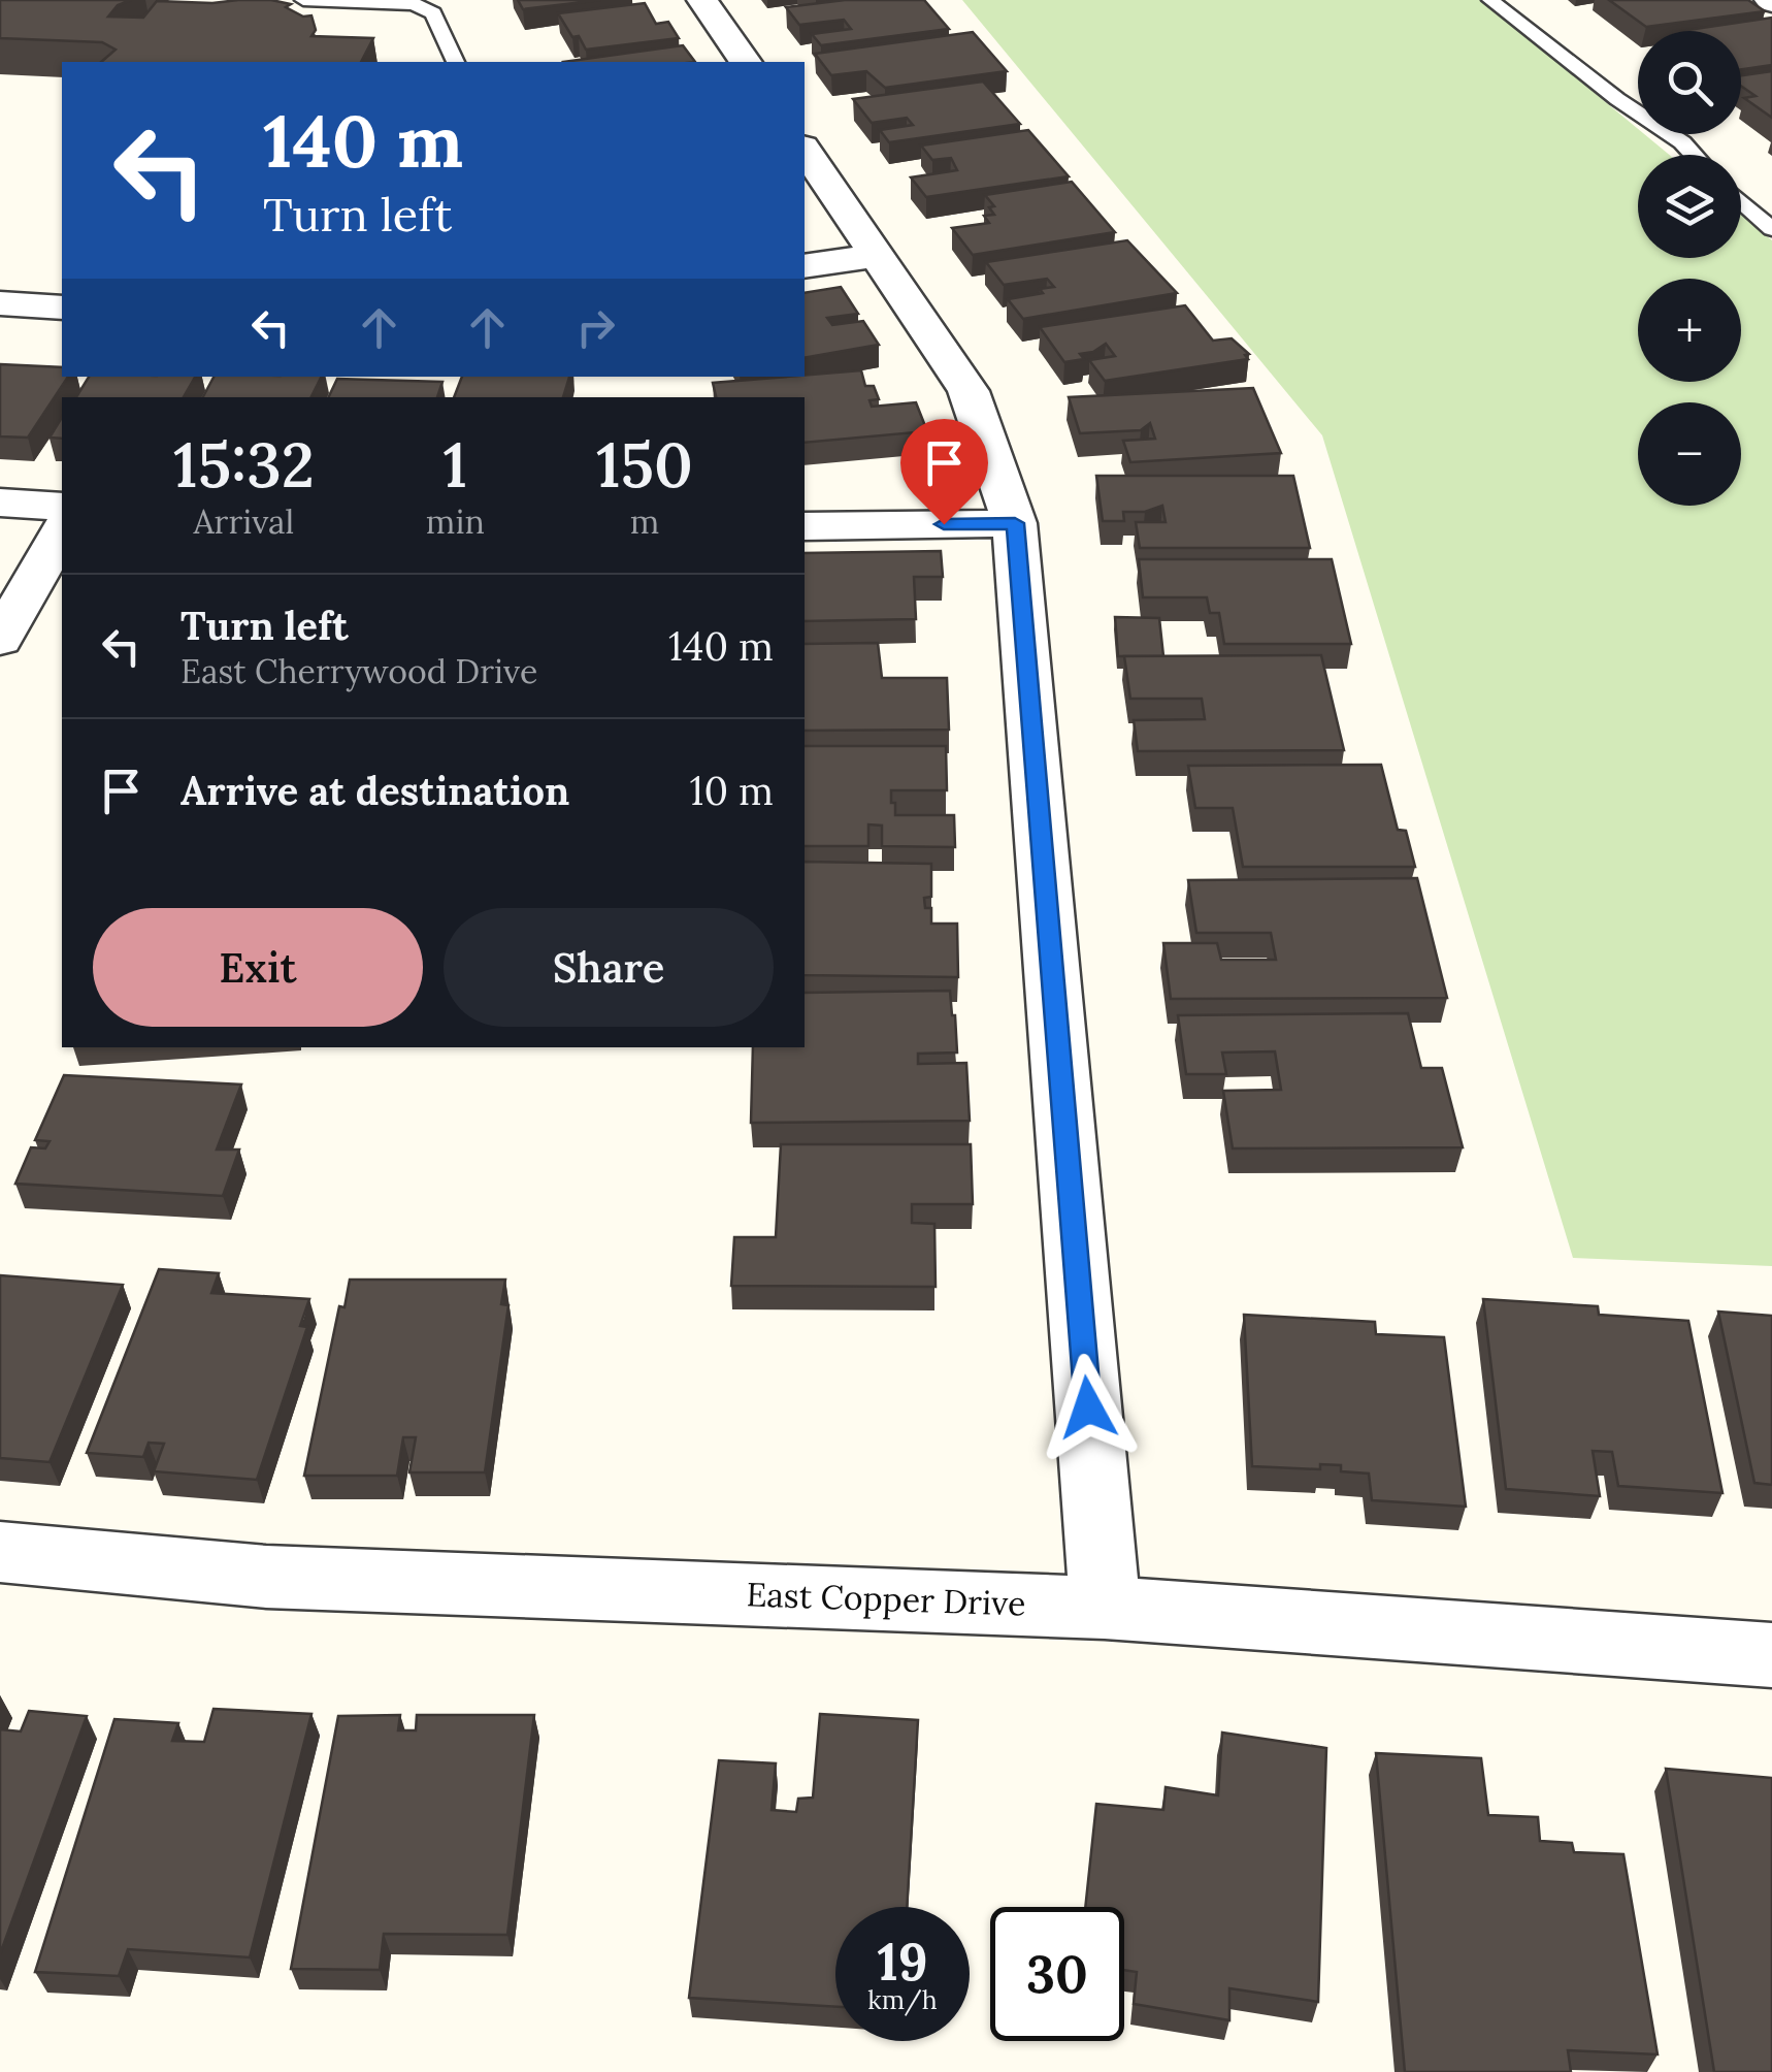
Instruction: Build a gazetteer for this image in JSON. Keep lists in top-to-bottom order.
{
  "streets": {
    "street": ["East Copper Drive"]
  },
  "page": {
    "map_buttons": ["+", "−"],
    "turn": ["140 m", "Turn left"],
    "eta": [
      "15:32",
      "Arrival",
      "1",
      "min",
      "150",
      "m"
    ],
    "list": [
      {
        "name": "Turn left",
        "note": "East Cherrywood Drive",
        "value": "140 m"
      },
      {
        "name": "Arrive at destination",
        "value": "10 m"
      }
    ],
    "buttons": ["Exit", "Share"],
    "speed": "19 km/h",
    "limit": "30"
  }
}
